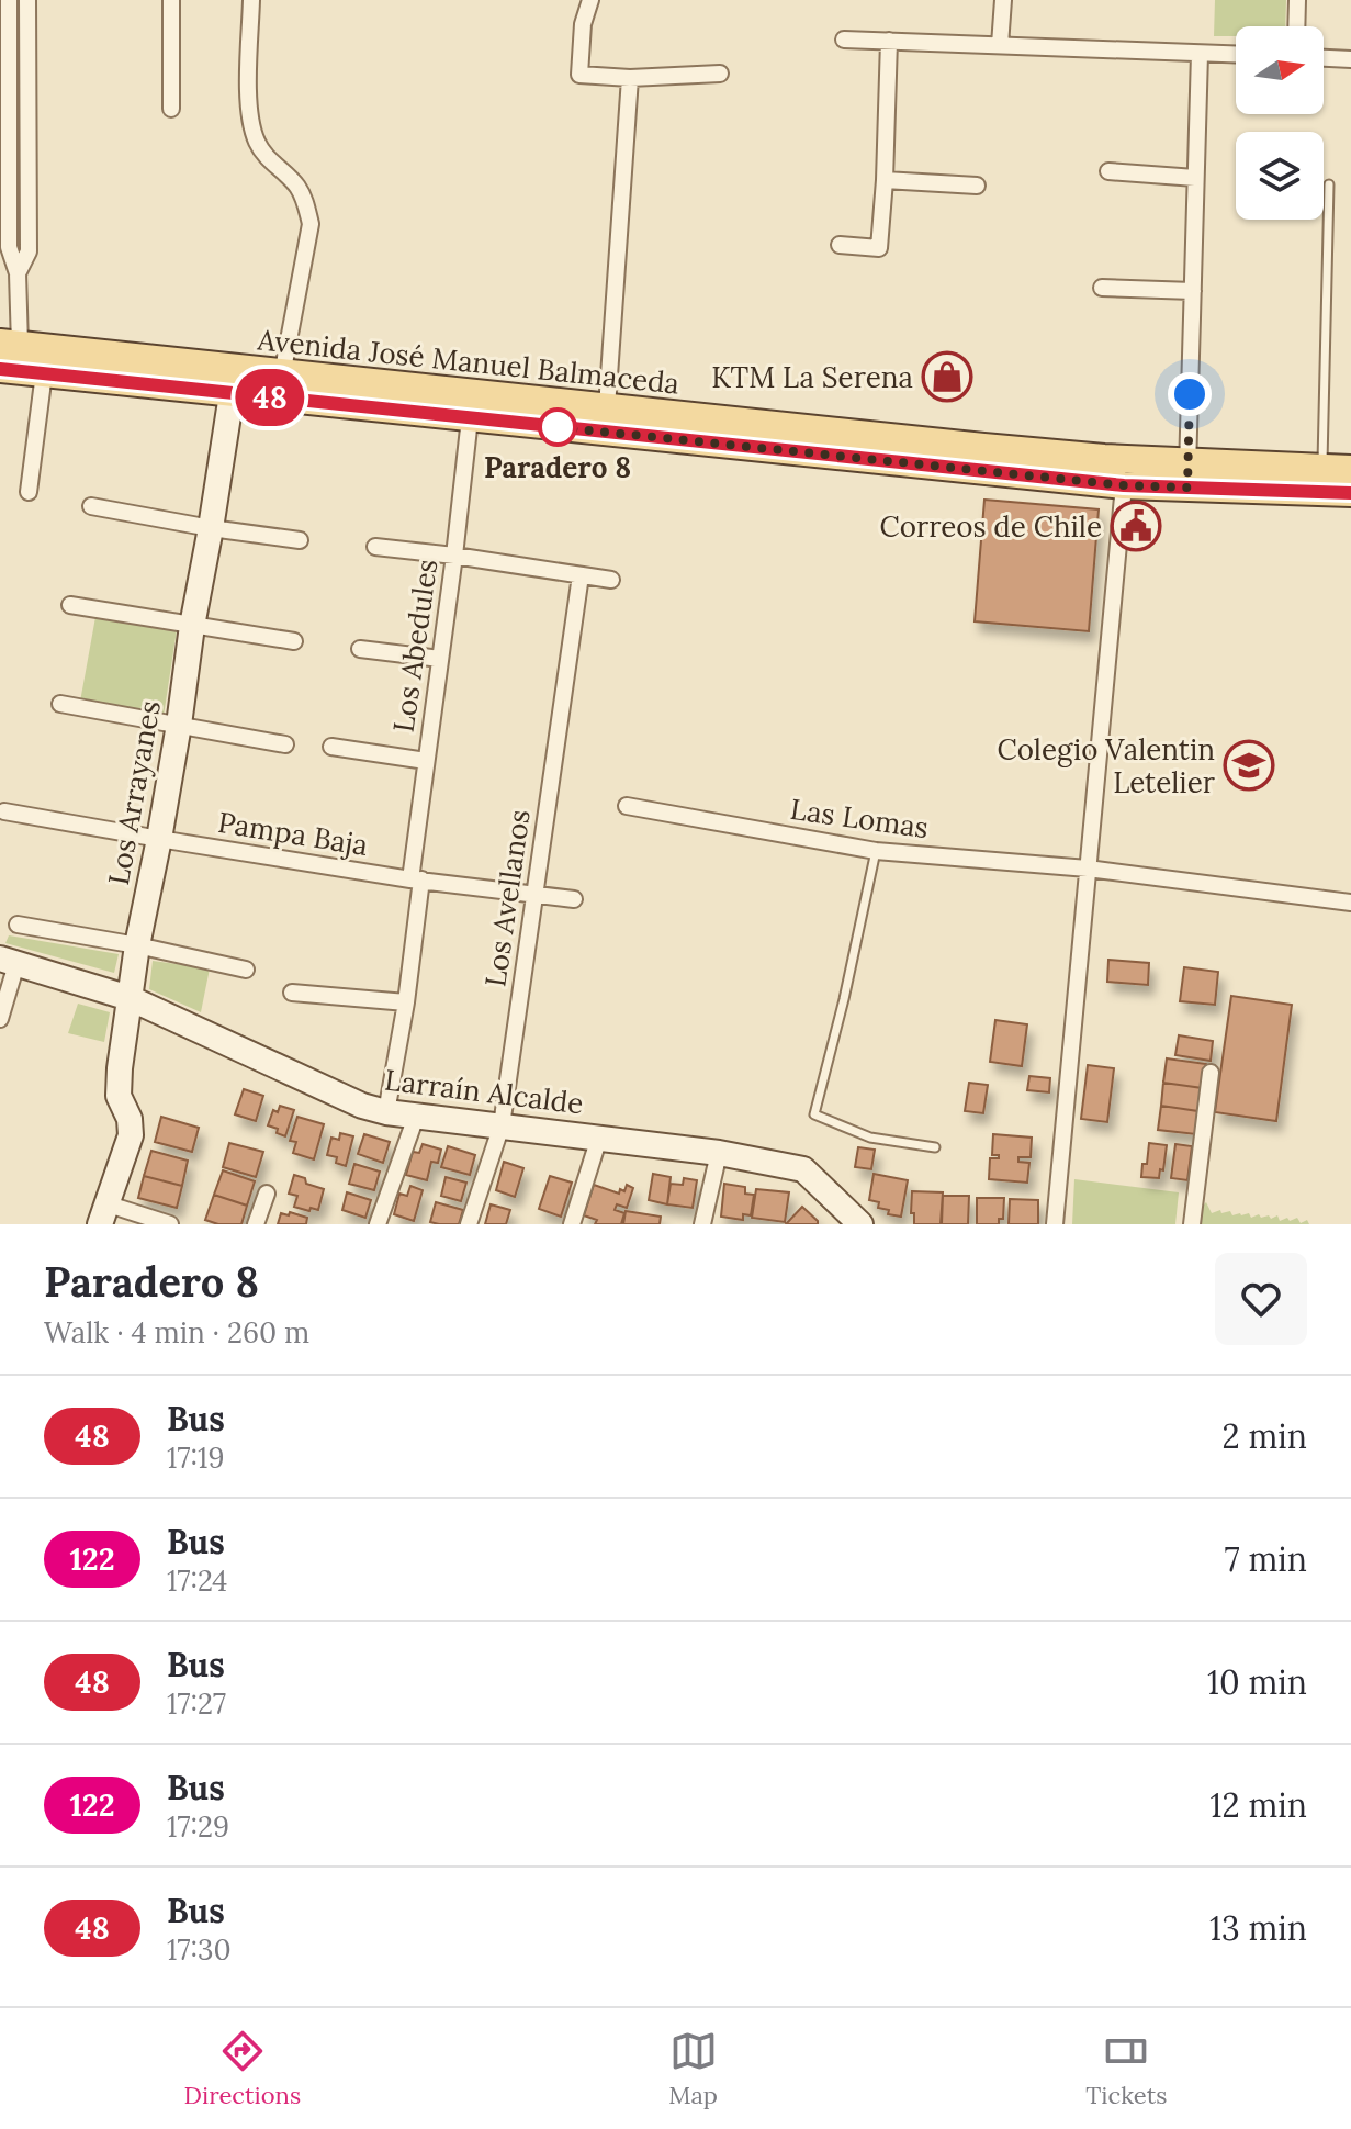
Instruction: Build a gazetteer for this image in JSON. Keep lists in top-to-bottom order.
{
  "streets": {
    "main road": ["Avenida José Manuel Balmaceda"],
    "street": [
      "Los Abedules",
      "Los Arrayanes",
      "Las Lomas",
      "Pampa Baja",
      "Los Avellanos",
      "Larraín Alcalde"
    ]
  },
  "crossings": [
    ["Avenida José Manuel Balmaceda", "Los Abedules"],
    ["Avenida José Manuel Balmaceda", "Los Arrayanes"],
    ["Los Abedules", "Pampa Baja"],
    ["Los Abedules", "Larraín Alcalde"],
    ["Los Arrayanes", "Pampa Baja"],
    ["Los Arrayanes", "Larraín Alcalde"],
    ["Pampa Baja", "Los Avellanos"],
    ["Los Avellanos", "Larraín Alcalde"]
  ],
  "places": {
    "shop": ["KTM La Serena"],
    "other": ["Paradero 8"],
    "public building": ["Correos de Chile"],
    "school or university": ["Colegio Valentin Letelier"]
  },
  "lines": ["bus line 48"],
  "north": "right",
  "page": {
    "on_map": "48",
    "heading": ["Paradero 8", "Walk · 4 min · 260 m"],
    "list": [
      {
        "mark": "48",
        "name": "Bus",
        "note": "17:19",
        "value": "2 min"
      },
      {
        "mark": "122",
        "name": "Bus",
        "note": "17:24",
        "value": "7 min"
      },
      {
        "mark": "48",
        "name": "Bus",
        "note": "17:27",
        "value": "10 min"
      },
      {
        "mark": "122",
        "name": "Bus",
        "note": "17:29",
        "value": "12 min"
      },
      {
        "mark": "48",
        "name": "Bus",
        "note": "17:30",
        "value": "13 min"
      }
    ],
    "tabs": ["Directions", "Map", "Tickets"]
  }
}
